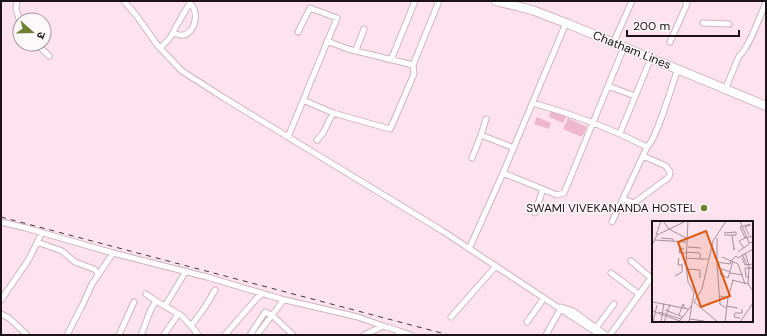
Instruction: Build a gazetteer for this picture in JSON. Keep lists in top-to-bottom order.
{
  "streets": {
    "highway": ["Chatham Lines"]
  },
  "places": ["SWAMI VIVEKANANDA HOSTEL"],
  "scale_bar": "200 m",
  "north": "right"
}
